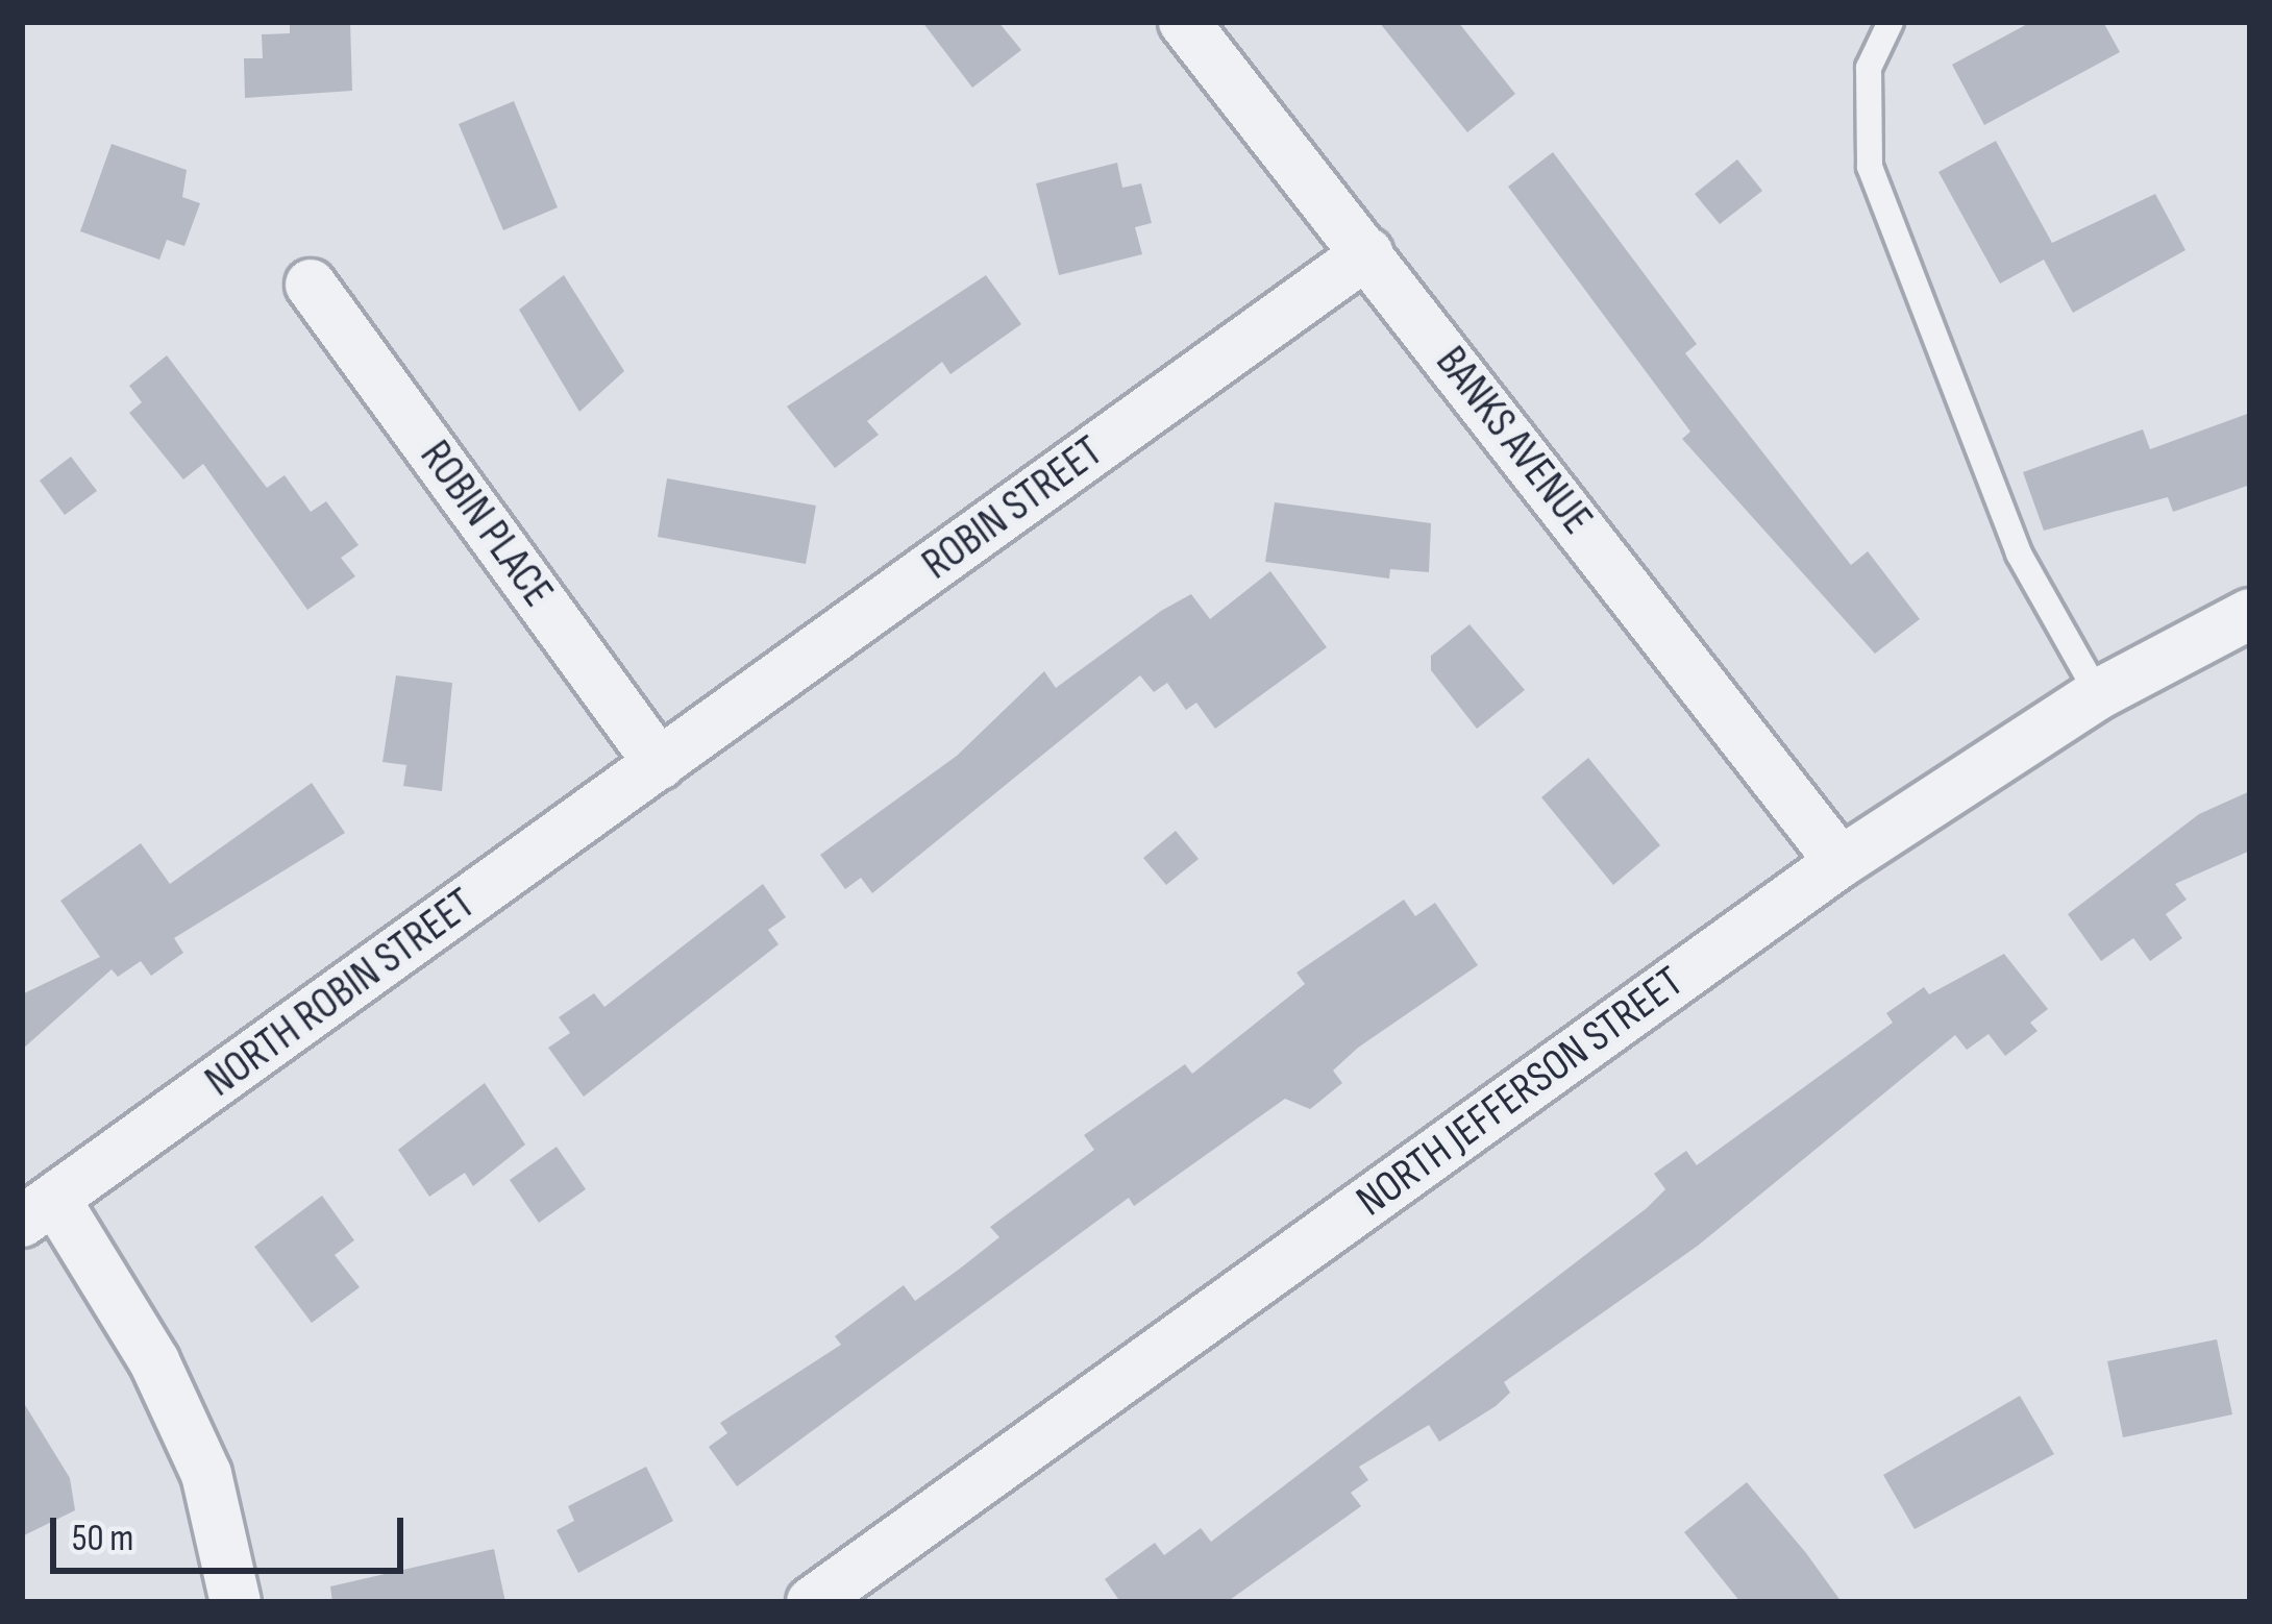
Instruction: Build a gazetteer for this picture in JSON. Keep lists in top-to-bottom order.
{
  "streets": {
    "street": [
      "BANKS AVENUE",
      "ROBIN STREET",
      "ROBIN PLACE",
      "NORTH ROBIN STREET",
      "NORTH JEFFERSON STREET"
    ]
  },
  "crossings": [
    ["BANKS AVENUE", "ROBIN STREET"],
    ["BANKS AVENUE", "NORTH JEFFERSON STREET"],
    ["ROBIN STREET", "ROBIN PLACE"],
    ["ROBIN STREET", "NORTH ROBIN STREET"],
    ["ROBIN PLACE", "NORTH ROBIN STREET"]
  ],
  "scale_bar": "50 m"
}
